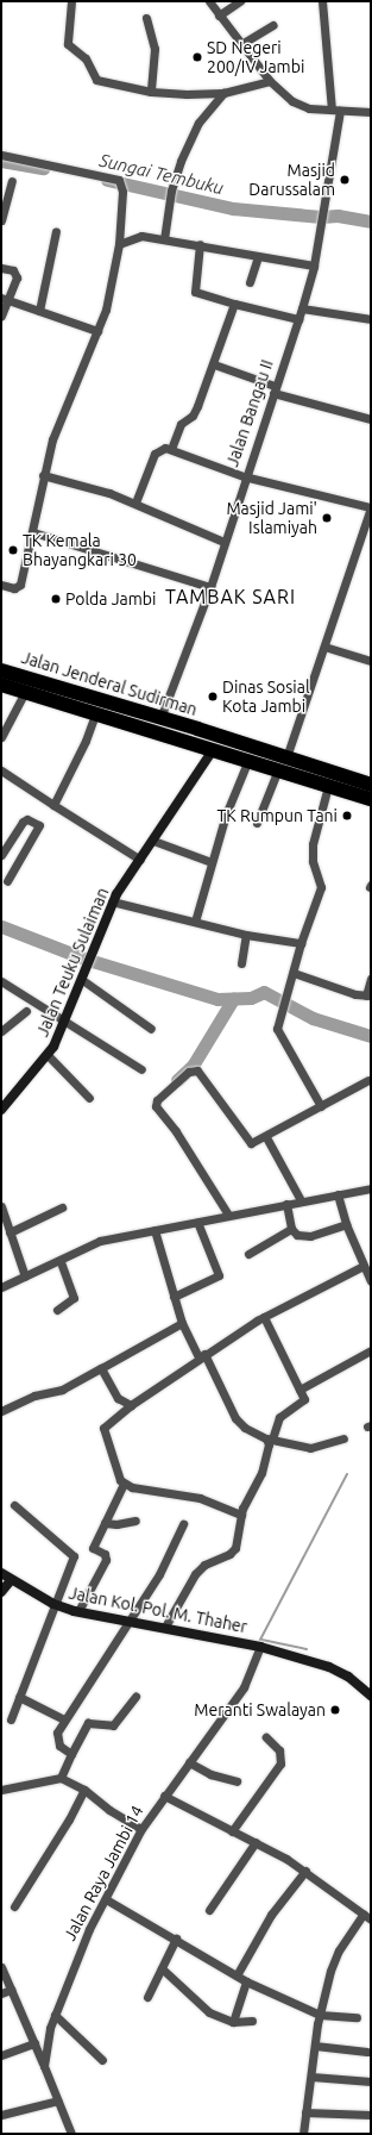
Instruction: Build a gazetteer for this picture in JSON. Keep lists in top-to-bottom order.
{
  "streets": {
    "highway": ["Jalan Jenderal Sudirman"],
    "street": [
      "Jalan Bangau II",
      "Jalan Teuku Sulaiman",
      "Jalan Kol. Pol. M. Thaher",
      "Jalan Raya Jambi 14"
    ]
  },
  "crossings": [
    ["Jalan Bangau II", "Jalan Jenderal Sudirman"],
    ["Jalan Jenderal Sudirman", "Jalan Teuku Sulaiman"],
    ["Jalan Kol. Pol. M. Thaher", "Jalan Raya Jambi 14"]
  ],
  "districts": ["TAMBAK SARI"],
  "water": ["Sungai Tembuku"],
  "places": [
    "SD Negeri 200/IV Jambi",
    "Masjid Darussalam",
    "Masjid Jami' Islamiyah",
    "TK Kemala Bhayangkari 30",
    "Polda Jambi",
    "Dinas Sosial Kota Jambi",
    "TK Rumpun Tani",
    "Meranti Swalayan"
  ]
}
